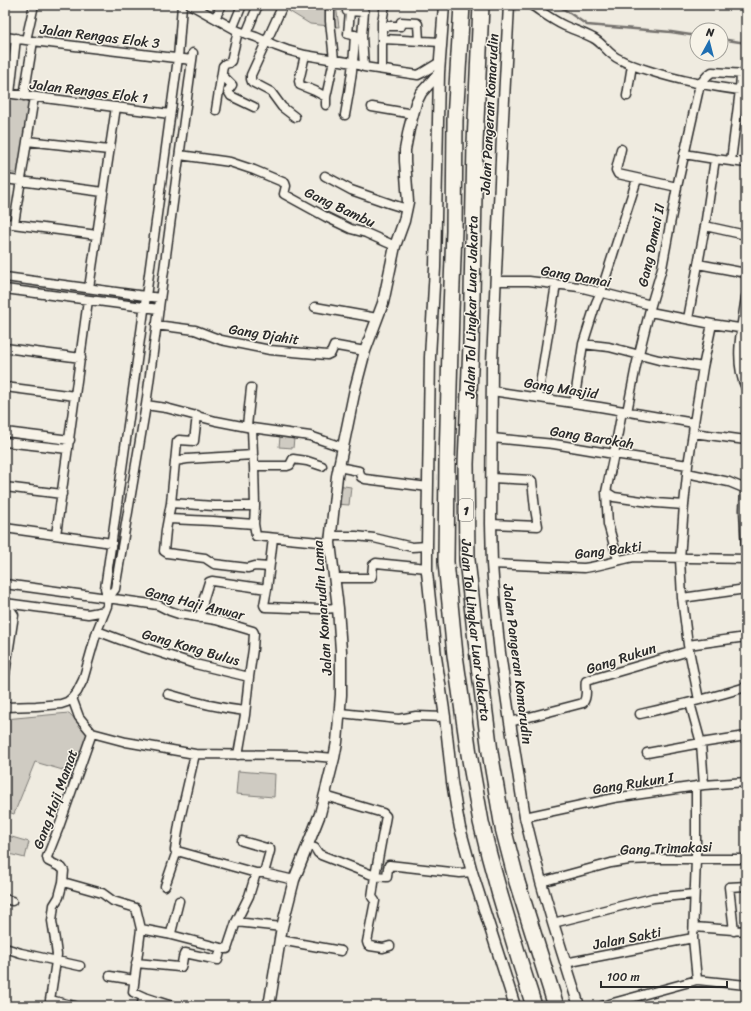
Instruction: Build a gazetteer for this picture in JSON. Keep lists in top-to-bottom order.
{
  "streets": {
    "highway": ["Jalan Tol Lingkar Luar Jakarta", "1"],
    "street": [
      "Jalan Rengas Elok 3",
      "Jalan Rengas Elok 1",
      "Jalan Pangeran Komarudin",
      "Gang Bambu",
      "Gang Damai II",
      "Gang Damai",
      "Gang Djahit",
      "Gang Masjid",
      "Gang Barokah",
      "Gang Bakti",
      "Gang Haji Anwar",
      "Jalan Komarudin Lama",
      "Gang Kong Bulus",
      "Gang Rukun",
      "Gang Rukun I",
      "Gang Haji Mamat",
      "Gang Trimakasi",
      "Jalan Sakti"
    ]
  },
  "crossings": [
    ["Jalan Rengas Elok 3", "Gang Bambu"],
    ["Jalan Pangeran Komarudin", "Gang Damai"],
    ["Jalan Pangeran Komarudin", "Gang Masjid"],
    ["Jalan Pangeran Komarudin", "Gang Barokah"],
    ["Jalan Pangeran Komarudin", "Gang Bakti"],
    ["Jalan Pangeran Komarudin", "Gang Rukun"],
    ["Jalan Pangeran Komarudin", "Gang Rukun I"],
    ["Jalan Pangeran Komarudin", "Gang Trimakasi"],
    ["Jalan Pangeran Komarudin", "Jalan Sakti"],
    ["Gang Bambu", "Jalan Komarudin Lama"],
    ["Gang Damai II", "Gang Damai"],
    ["Gang Damai II", "Gang Masjid"],
    ["Gang Damai II", "Gang Barokah"],
    ["Gang Damai II", "Gang Bakti"],
    ["Gang Djahit", "Jalan Komarudin Lama"],
    ["Gang Haji Anwar", "Gang Kong Bulus"]
  ],
  "scale_bar": "100 m",
  "north": "top"
}
